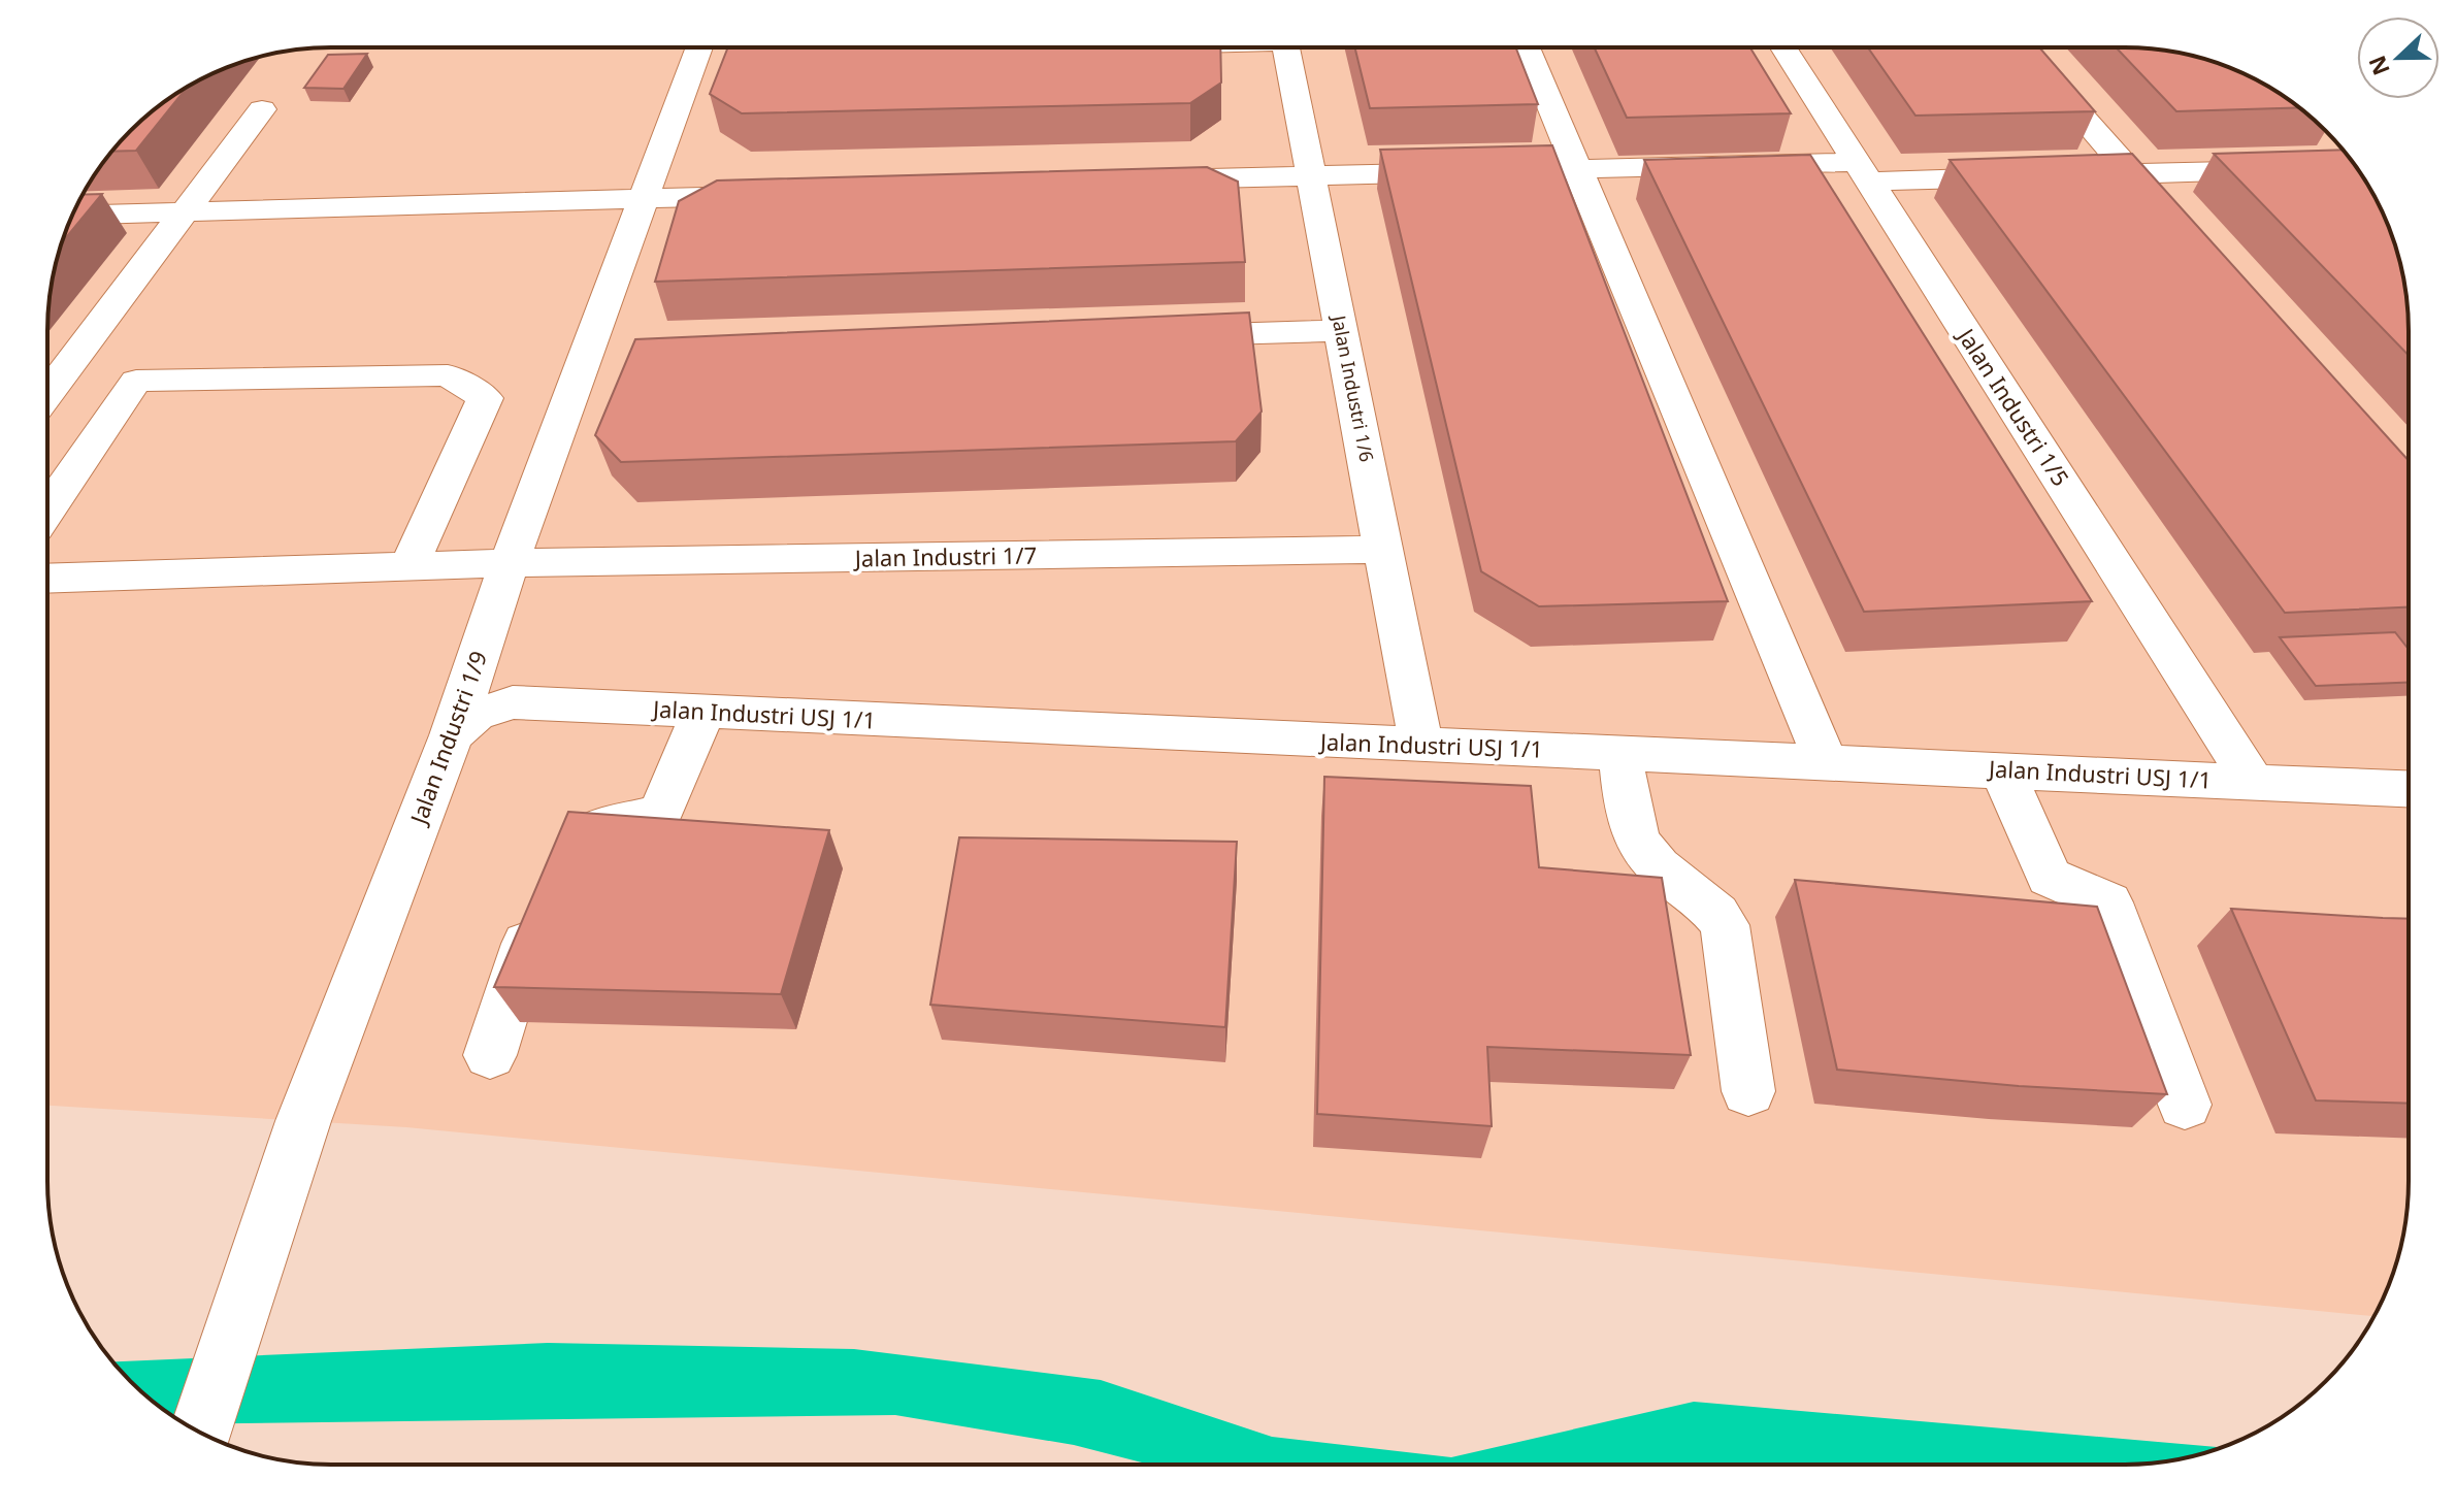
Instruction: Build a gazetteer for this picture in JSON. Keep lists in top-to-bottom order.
{
  "streets": {
    "street": [
      "Jalan Industri 1/6",
      "Jalan Industri 1/5",
      "Jalan Industri 1/7",
      "Jalan Industri USJ 1/1",
      "Jalan Industri 1/9"
    ]
  },
  "crossings": [
    ["Jalan Industri 1/6", "Jalan Industri 1/7"],
    ["Jalan Industri 1/6", "Jalan Industri USJ 1/1"],
    ["Jalan Industri 1/5", "Jalan Industri USJ 1/1"],
    ["Jalan Industri 1/7", "Jalan Industri 1/9"],
    ["Jalan Industri USJ 1/1", "Jalan Industri 1/9"]
  ],
  "north": "left"
}
